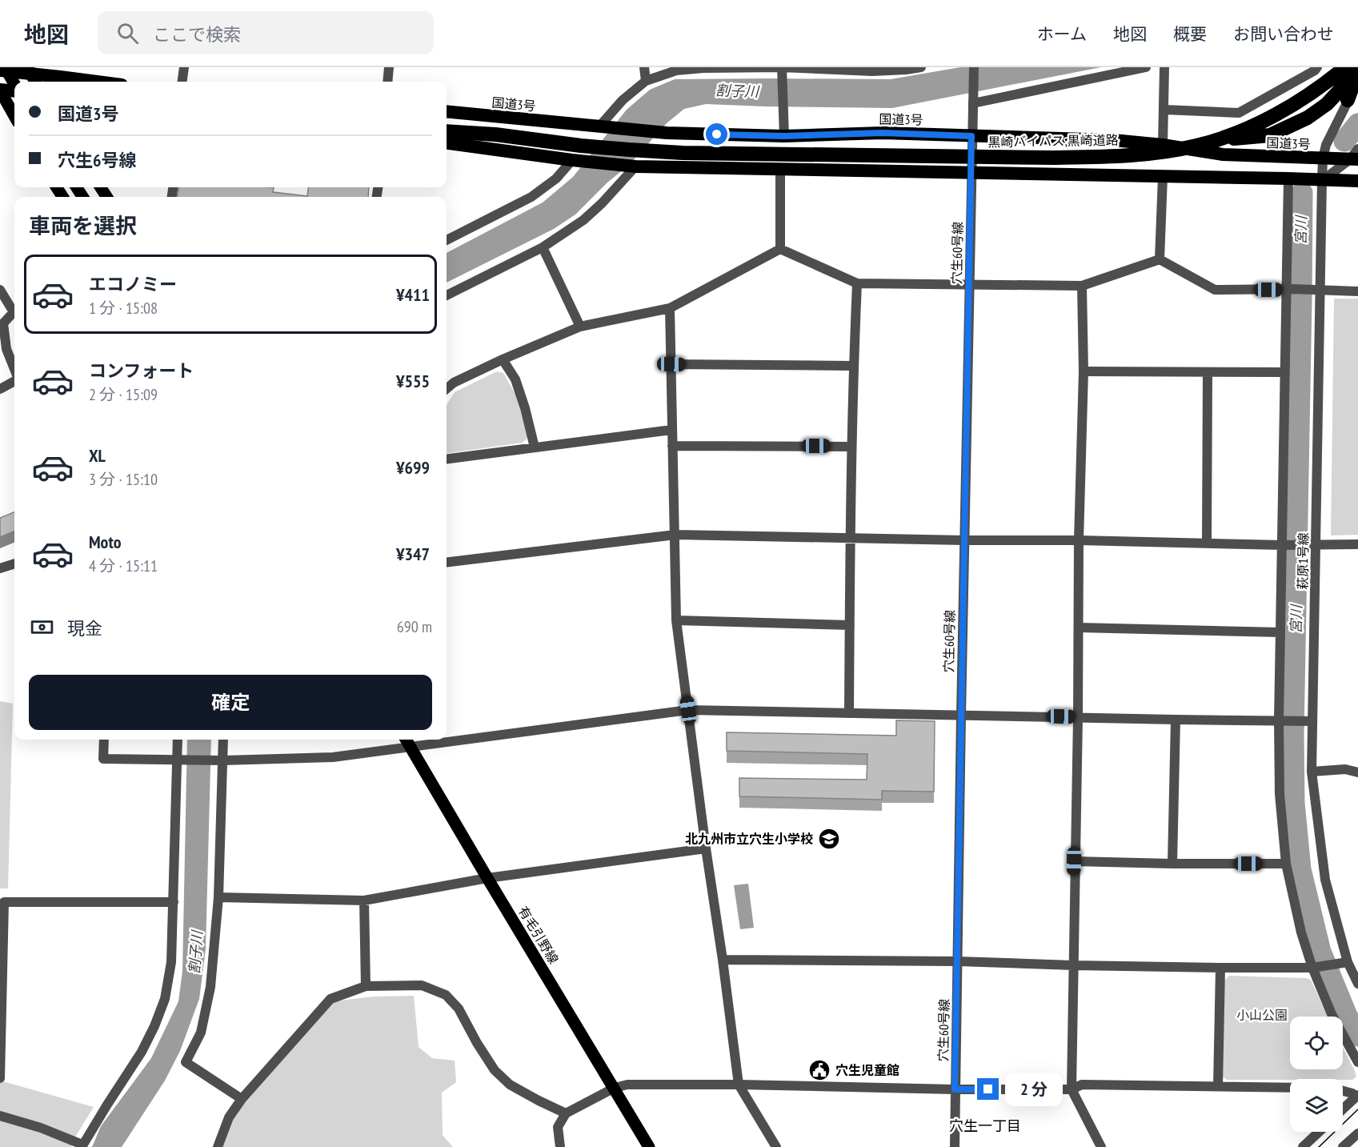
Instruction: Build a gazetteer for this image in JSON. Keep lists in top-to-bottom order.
{
  "streets": {
    "highway": ["国道3号", "黒崎バイパス;黒崎道路"],
    "main road": ["有毛引野線"],
    "street": ["穴生60号線", "萩原1号線"]
  },
  "crossings": [
    ["国道3号", "穴生60号線"],
    ["国道3号", "萩原1号線"]
  ],
  "districts": ["穴生一丁目"],
  "water": ["割子川", "宮川"],
  "parks": ["小山公園"],
  "places": {
    "school or university": ["北九州市立穴生小学校"],
    "public building": ["穴生児童館"]
  },
  "page": {
    "header": "地図",
    "search": "ここで検索",
    "nav": [
      "ホーム",
      "地図",
      "概要",
      "お問い合わせ"
    ],
    "banner": ["国道3号", "穴生6号線"],
    "heading": "車両を選択",
    "list": [
      {
        "name": "エコノミー",
        "note": "1 分 · 15:08",
        "value": "¥411"
      },
      {
        "name": "コンフォート",
        "note": "2 分 · 15:09",
        "value": "¥555"
      },
      {
        "name": "XL",
        "note": "3 分 · 15:10",
        "value": "¥699"
      },
      {
        "name": "Moto",
        "note": "4 分 · 15:11",
        "value": "¥347"
      }
    ],
    "pay": ["現金", "690 m"],
    "buttons": "確定",
    "bubble": "2 分"
  }
}
